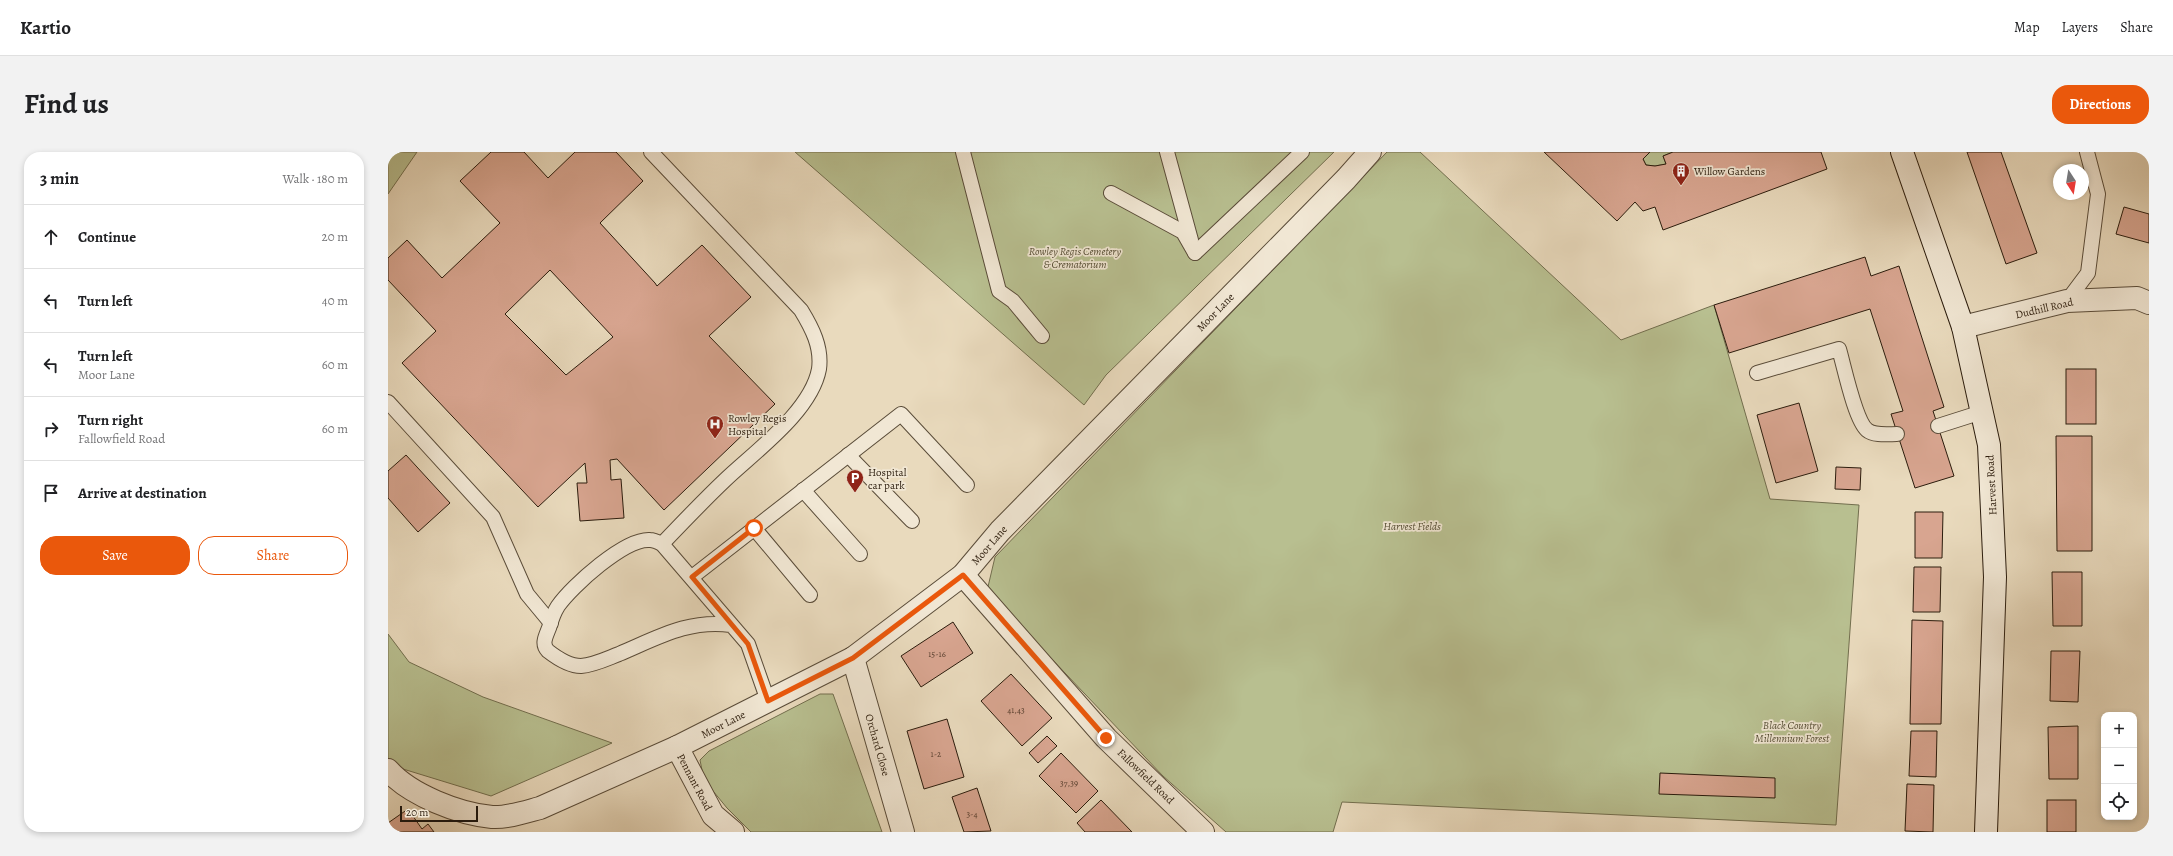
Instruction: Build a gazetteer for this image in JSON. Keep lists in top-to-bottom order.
{
  "streets": {
    "street": [
      "Dudhill Road",
      "Moor Lane",
      "Harvest Road",
      "Orchard Close",
      "Fallowfield Road",
      "Pennant Road"
    ]
  },
  "crossings": [
    ["Dudhill Road", "Harvest Road"],
    ["Moor Lane", "Orchard Close"],
    ["Moor Lane", "Fallowfield Road"],
    ["Moor Lane", "Pennant Road"]
  ],
  "parks": ["Rowley Regis Cemetery & Crematorium", "Harvest Fields", "Black Country Millennium Forest"],
  "places": {
    "building": ["Willow Gardens"],
    "hospital": ["Rowley Regis Hospital"],
    "parking": ["Hospital car park"]
  },
  "house_numbers": [
    "15-16",
    "41,43",
    "1-2",
    "37,39",
    "3-4"
  ],
  "scale_bar": "20 m",
  "north": "bottom",
  "page": {
    "header": "Kartio",
    "nav": ["Map", "Layers", "Share"],
    "title": "Find us",
    "buttons": [
      "Directions",
      ["Save", "Share"]
    ],
    "heading": ["3 min", "Walk · 180 m"],
    "list": [
      ["Continue", "20 m"],
      ["Turn left", "40 m"],
      ["Turn left", "Moor Lane", "60 m"],
      ["Turn right", "Fallowfield Road", "60 m"],
      "Arrive at destination"
    ],
    "map_buttons": ["+", "−"],
    "scale": "20 m"
  }
}
